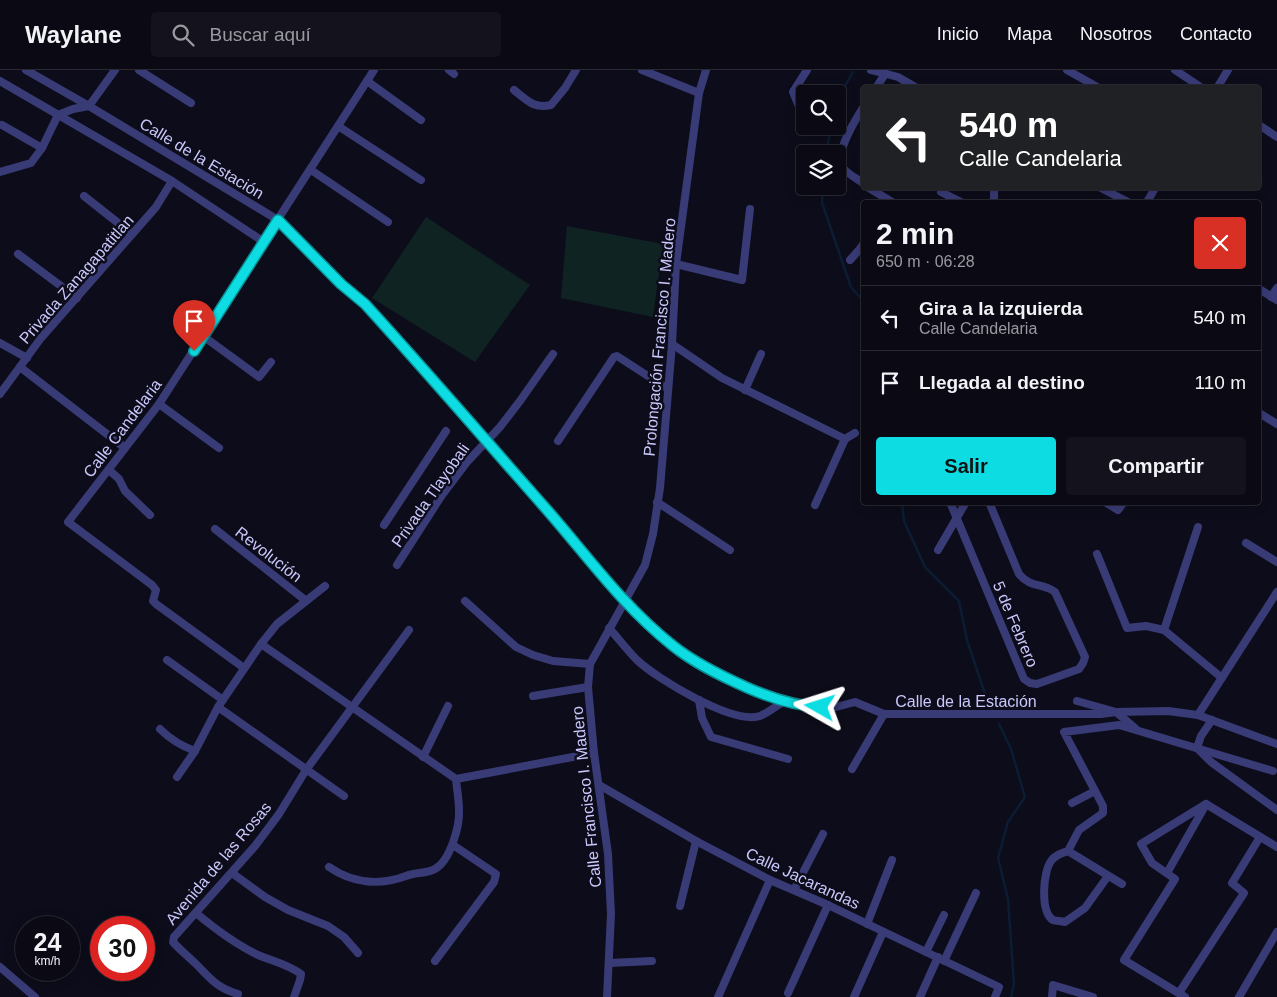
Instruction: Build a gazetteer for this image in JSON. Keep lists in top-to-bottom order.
{
  "streets": {
    "street": [
      "Calle de la Estación",
      "Privada Zanagapatitlan",
      "Prolongación Francisco I. Madero",
      "Calle Candelaria",
      "Privada Tlayobali",
      "Revolución",
      "5 de Febrero",
      "Calle Francisco I. Madero",
      "Avenida de las Rosas",
      "Calle Jacarandas"
    ]
  },
  "crossings": [
    ["Calle de la Estación", "Prolongación Francisco I. Madero"],
    ["Calle de la Estación", "Calle Candelaria"],
    ["Calle de la Estación", "Privada Tlayobali"],
    ["Calle de la Estación", "Calle Francisco I. Madero"],
    ["Prolongación Francisco I. Madero", "Calle Francisco I. Madero"],
    ["Calle Francisco I. Madero", "Calle Jacarandas"]
  ],
  "page": {
    "header": "Waylane",
    "search": "Buscar aquí",
    "nav": [
      "Inicio",
      "Mapa",
      "Nosotros",
      "Contacto"
    ],
    "turn": ["540 m", "Calle Candelaria"],
    "heading": ["2 min", "650 m · 06:28"],
    "list": [
      {
        "name": "Gira a la izquierda",
        "note": "Calle Candelaria",
        "value": "540 m"
      },
      {
        "name": "Llegada al destino",
        "value": "110 m"
      }
    ],
    "buttons": ["Salir", "Compartir"],
    "speed": "24 km/h",
    "limit": "30"
  }
}
